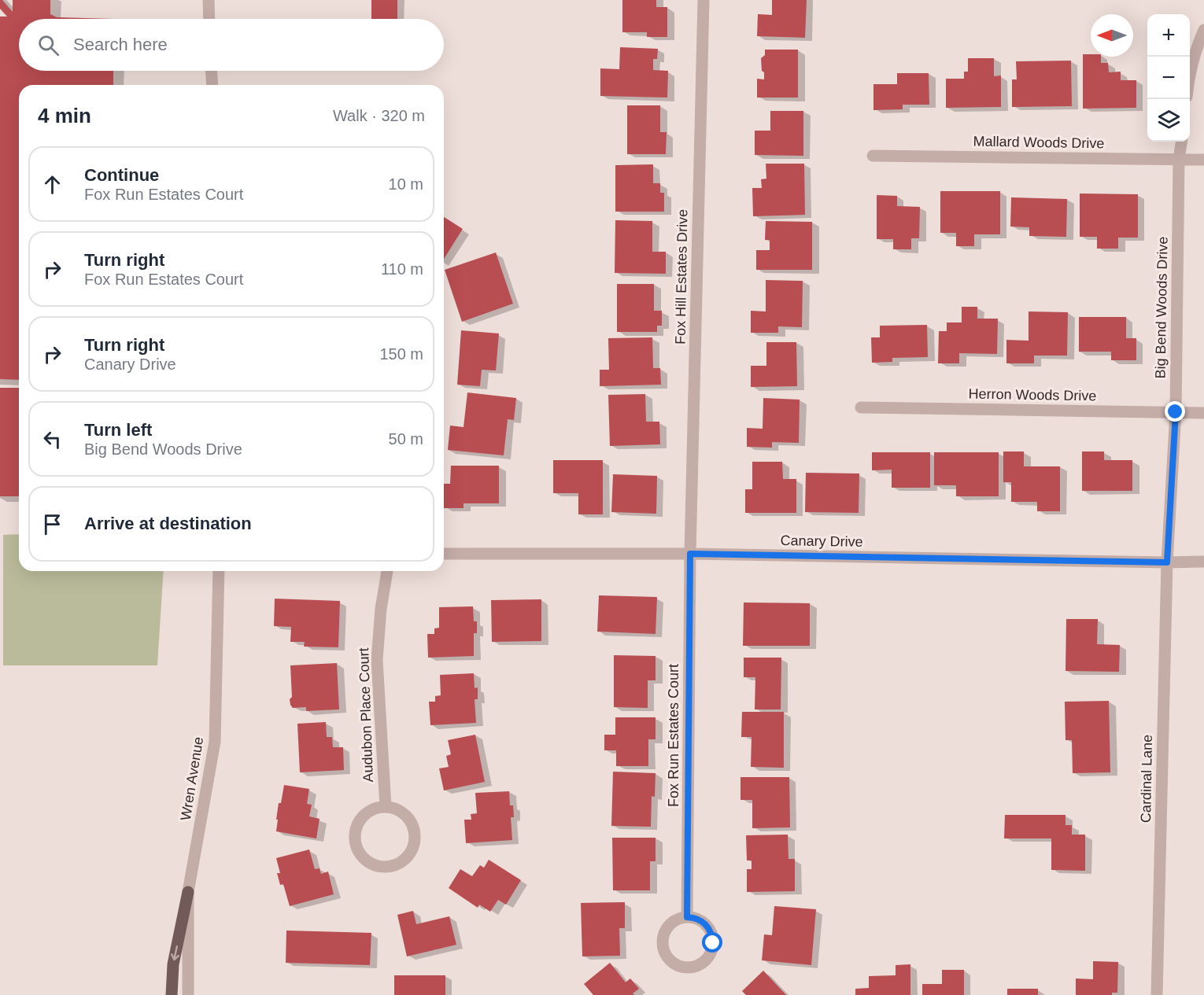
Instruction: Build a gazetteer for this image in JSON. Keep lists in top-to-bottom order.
{
  "streets": {
    "street": [
      "Mallard Woods Drive",
      "Fox Hill Estates Drive",
      "Big Bend Woods Drive",
      "Herron Woods Drive",
      "Canary Drive",
      "Audubon Place Court",
      "Fox Run Estates Court",
      "Wren Avenue",
      "Cardinal Lane"
    ]
  },
  "crossings": [
    ["Mallard Woods Drive", "Big Bend Woods Drive"],
    ["Fox Hill Estates Drive", "Canary Drive"],
    ["Fox Hill Estates Drive", "Fox Run Estates Court"],
    ["Big Bend Woods Drive", "Herron Woods Drive"],
    ["Big Bend Woods Drive", "Canary Drive"],
    ["Big Bend Woods Drive", "Cardinal Lane"],
    ["Canary Drive", "Fox Run Estates Court"],
    ["Canary Drive", "Cardinal Lane"]
  ],
  "north": "left",
  "page": {
    "map_buttons": ["+", "−"],
    "search": "Search here",
    "heading": ["4 min", "Walk · 320 m"],
    "list": [
      ["Continue", "Fox Run Estates Court", "10 m"],
      ["Turn right", "Fox Run Estates Court", "110 m"],
      ["Turn right", "Canary Drive", "150 m"],
      ["Turn left", "Big Bend Woods Drive", "50 m"],
      "Arrive at destination"
    ]
  }
}
